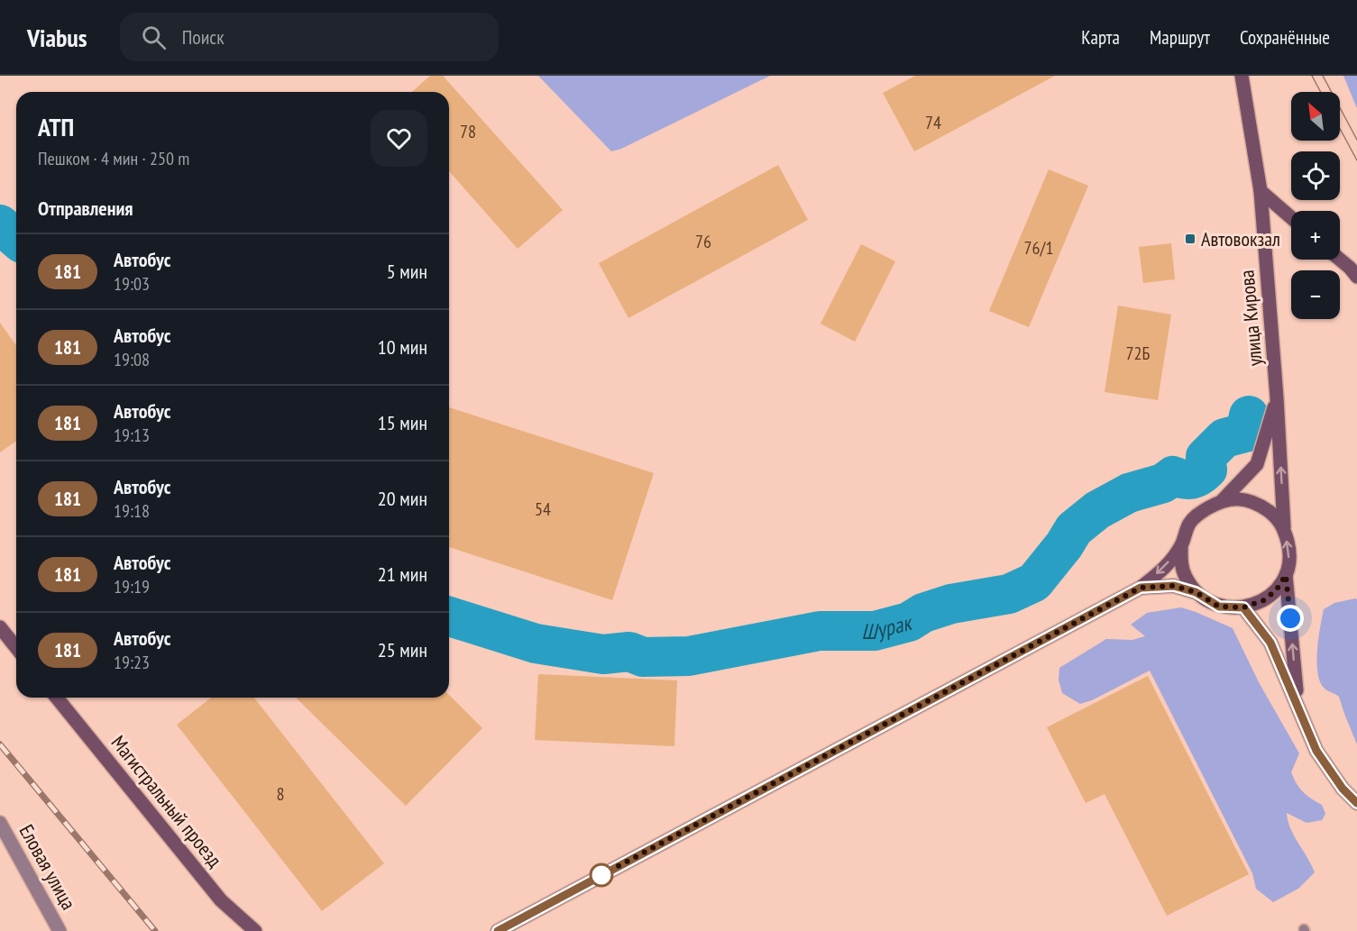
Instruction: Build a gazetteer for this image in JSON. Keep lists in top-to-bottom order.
{
  "streets": {
    "main road": ["улица Кирова", "Магистральный проезд"],
    "street": ["Еловая улица"]
  },
  "water": ["Шурак"],
  "places": {
    "transit": ["Автовокзал"]
  },
  "lines": ["bus line 181"],
  "house_numbers": [
    "74",
    "78",
    "76",
    "76/1",
    "72Б",
    "54",
    "8"
  ],
  "north": "top left",
  "page": {
    "header": "Viabus",
    "search": "Поиск",
    "nav": ["Карта", "Маршрут", "Сохранённые"],
    "map_buttons": ["+", "−"],
    "heading": [
      ["АТП", "Пешком · 4 мин · 250 m"],
      "Отправления"
    ],
    "list": [
      {
        "mark": "181",
        "name": "Автобус",
        "note": "19:03",
        "value": "5 мин"
      },
      {
        "mark": "181",
        "name": "Автобус",
        "note": "19:08",
        "value": "10 мин"
      },
      {
        "mark": "181",
        "name": "Автобус",
        "note": "19:13",
        "value": "15 мин"
      },
      {
        "mark": "181",
        "name": "Автобус",
        "note": "19:18",
        "value": "20 мин"
      },
      {
        "mark": "181",
        "name": "Автобус",
        "note": "19:19",
        "value": "21 мин"
      },
      {
        "mark": "181",
        "name": "Автобус",
        "note": "19:23",
        "value": "25 мин"
      }
    ]
  }
}
